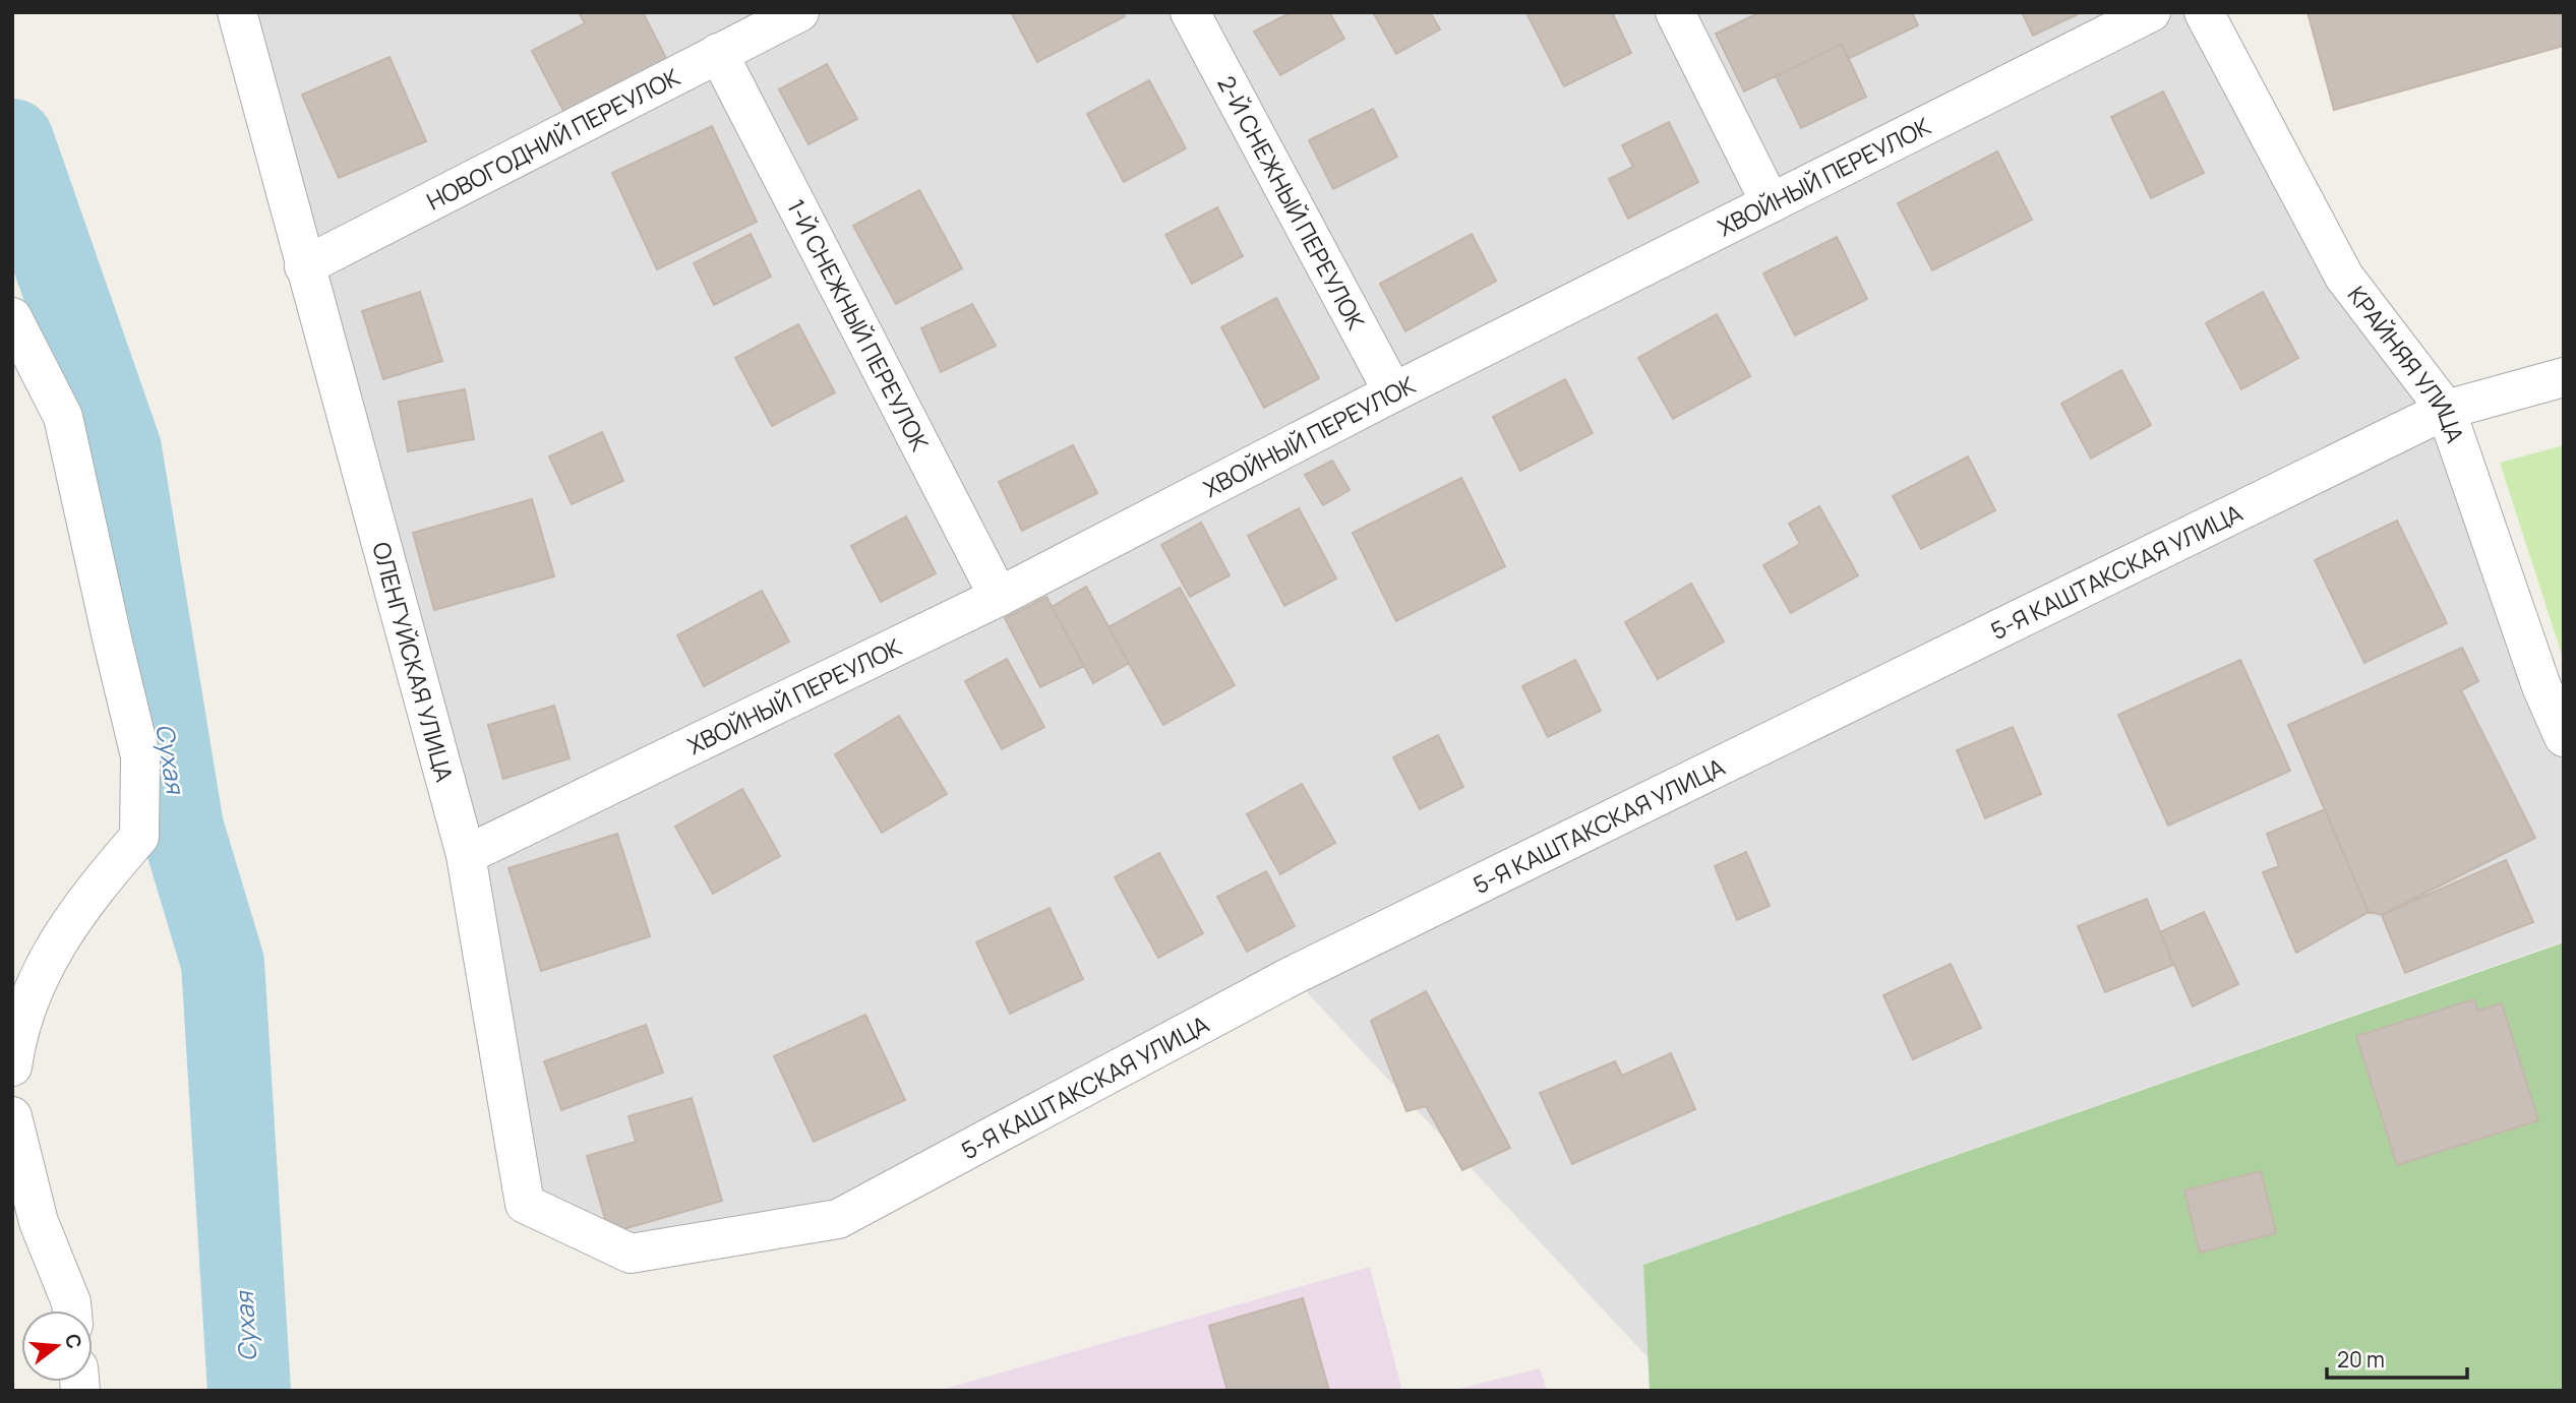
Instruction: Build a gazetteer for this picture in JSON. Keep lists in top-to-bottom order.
{
  "streets": {
    "street": [
      "НОВОГОДНИЙ ПЕРЕУЛОК",
      "ХВОЙНЫЙ ПЕРЕУЛОК",
      "2-Й СНЕЖНЫЙ ПЕРЕУЛОК",
      "1-Й СНЕЖНЫЙ ПЕРЕУЛОК",
      "КРАЙНЯЯ УЛИЦА",
      "5-Я КАШТАКСКАЯ УЛИЦА",
      "ОЛЕНГУЙСКАЯ УЛИЦА"
    ]
  },
  "crossings": [
    ["НОВОГОДНИЙ ПЕРЕУЛОК", "1-Й СНЕЖНЫЙ ПЕРЕУЛОК"],
    ["НОВОГОДНИЙ ПЕРЕУЛОК", "ОЛЕНГУЙСКАЯ УЛИЦА"],
    ["ХВОЙНЫЙ ПЕРЕУЛОК", "2-Й СНЕЖНЫЙ ПЕРЕУЛОК"],
    ["ХВОЙНЫЙ ПЕРЕУЛОК", "1-Й СНЕЖНЫЙ ПЕРЕУЛОК"],
    ["ХВОЙНЫЙ ПЕРЕУЛОК", "ОЛЕНГУЙСКАЯ УЛИЦА"],
    ["КРАЙНЯЯ УЛИЦА", "5-Я КАШТАКСКАЯ УЛИЦА"],
    ["5-Я КАШТАКСКАЯ УЛИЦА", "ОЛЕНГУЙСКАЯ УЛИЦА"]
  ],
  "water": ["Сухая"],
  "scale_bar": "20 m",
  "north": "right"
}
